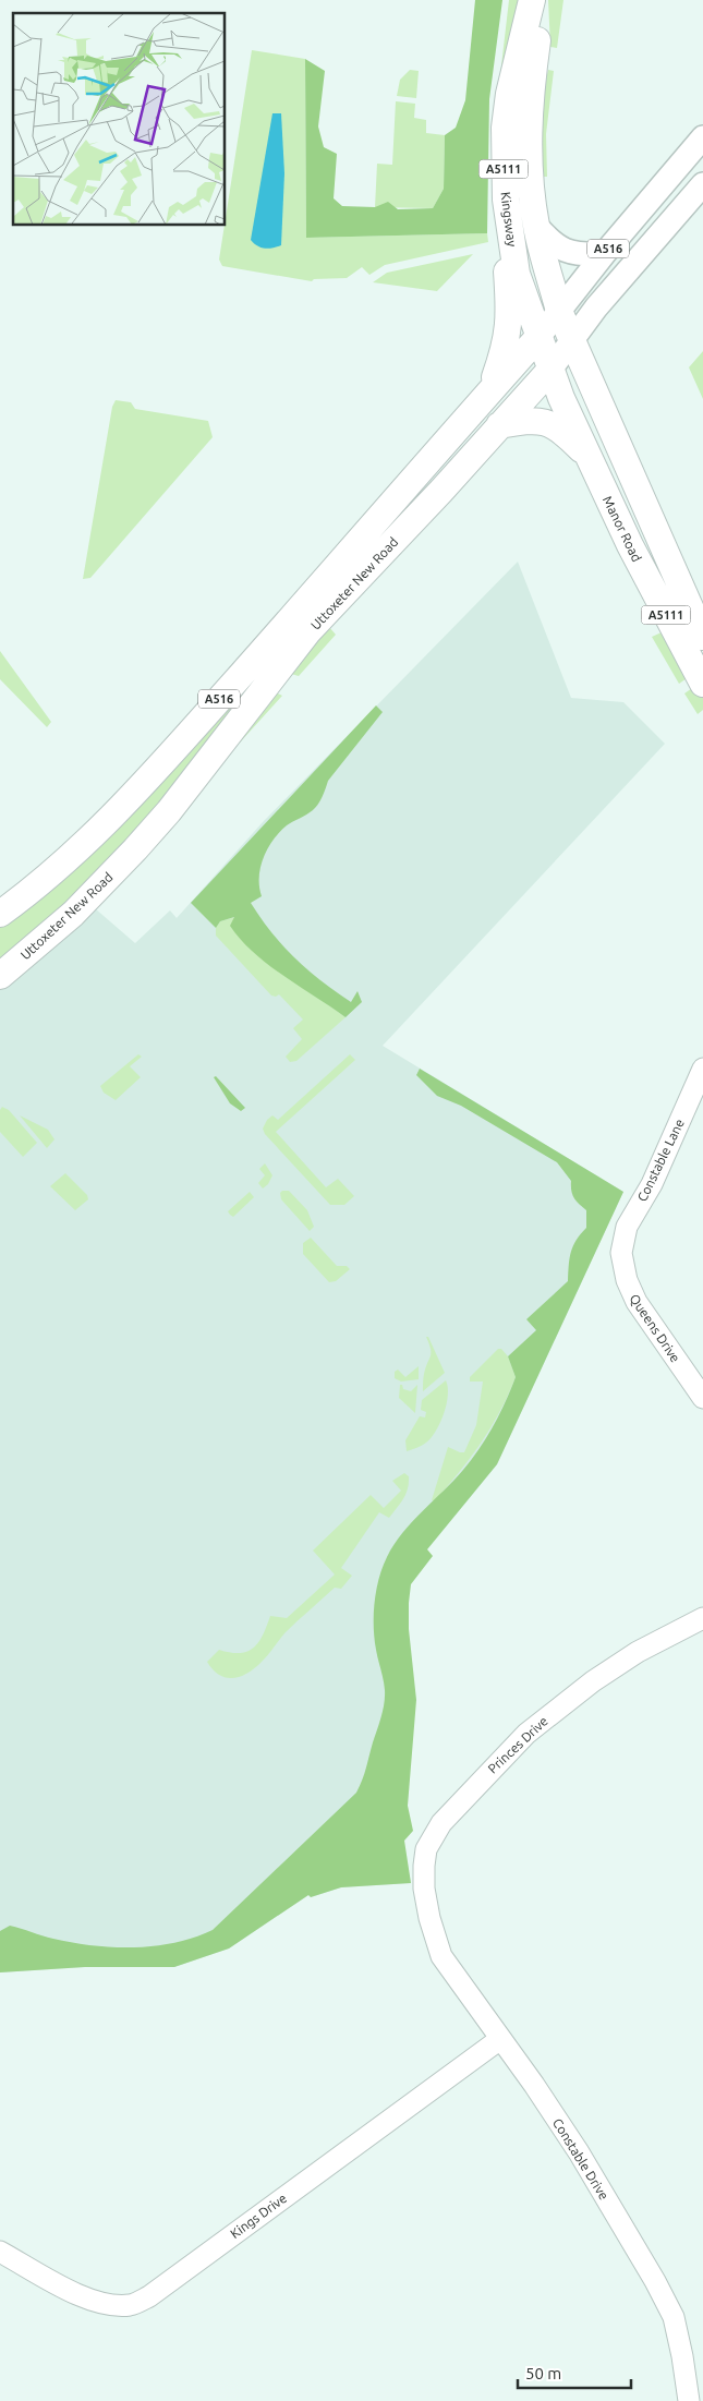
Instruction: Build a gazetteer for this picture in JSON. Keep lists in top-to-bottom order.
{
  "streets": {
    "highway": [
      "A5111",
      "Kingsway",
      "A516",
      "Manor Road",
      "Uttoxeter New Road"
    ],
    "street": [
      "Constable Lane",
      "Queens Drive",
      "Princes Drive",
      "Constable Drive",
      "Kings Drive"
    ]
  },
  "crossings": [
    ["Kingsway", "Manor Road"],
    ["Kingsway", "Uttoxeter New Road"],
    ["Manor Road", "Uttoxeter New Road"],
    ["Constable Lane", "Queens Drive"],
    ["Princes Drive", "Constable Drive"],
    ["Constable Drive", "Kings Drive"]
  ],
  "scale_bar": "50 m"
}
